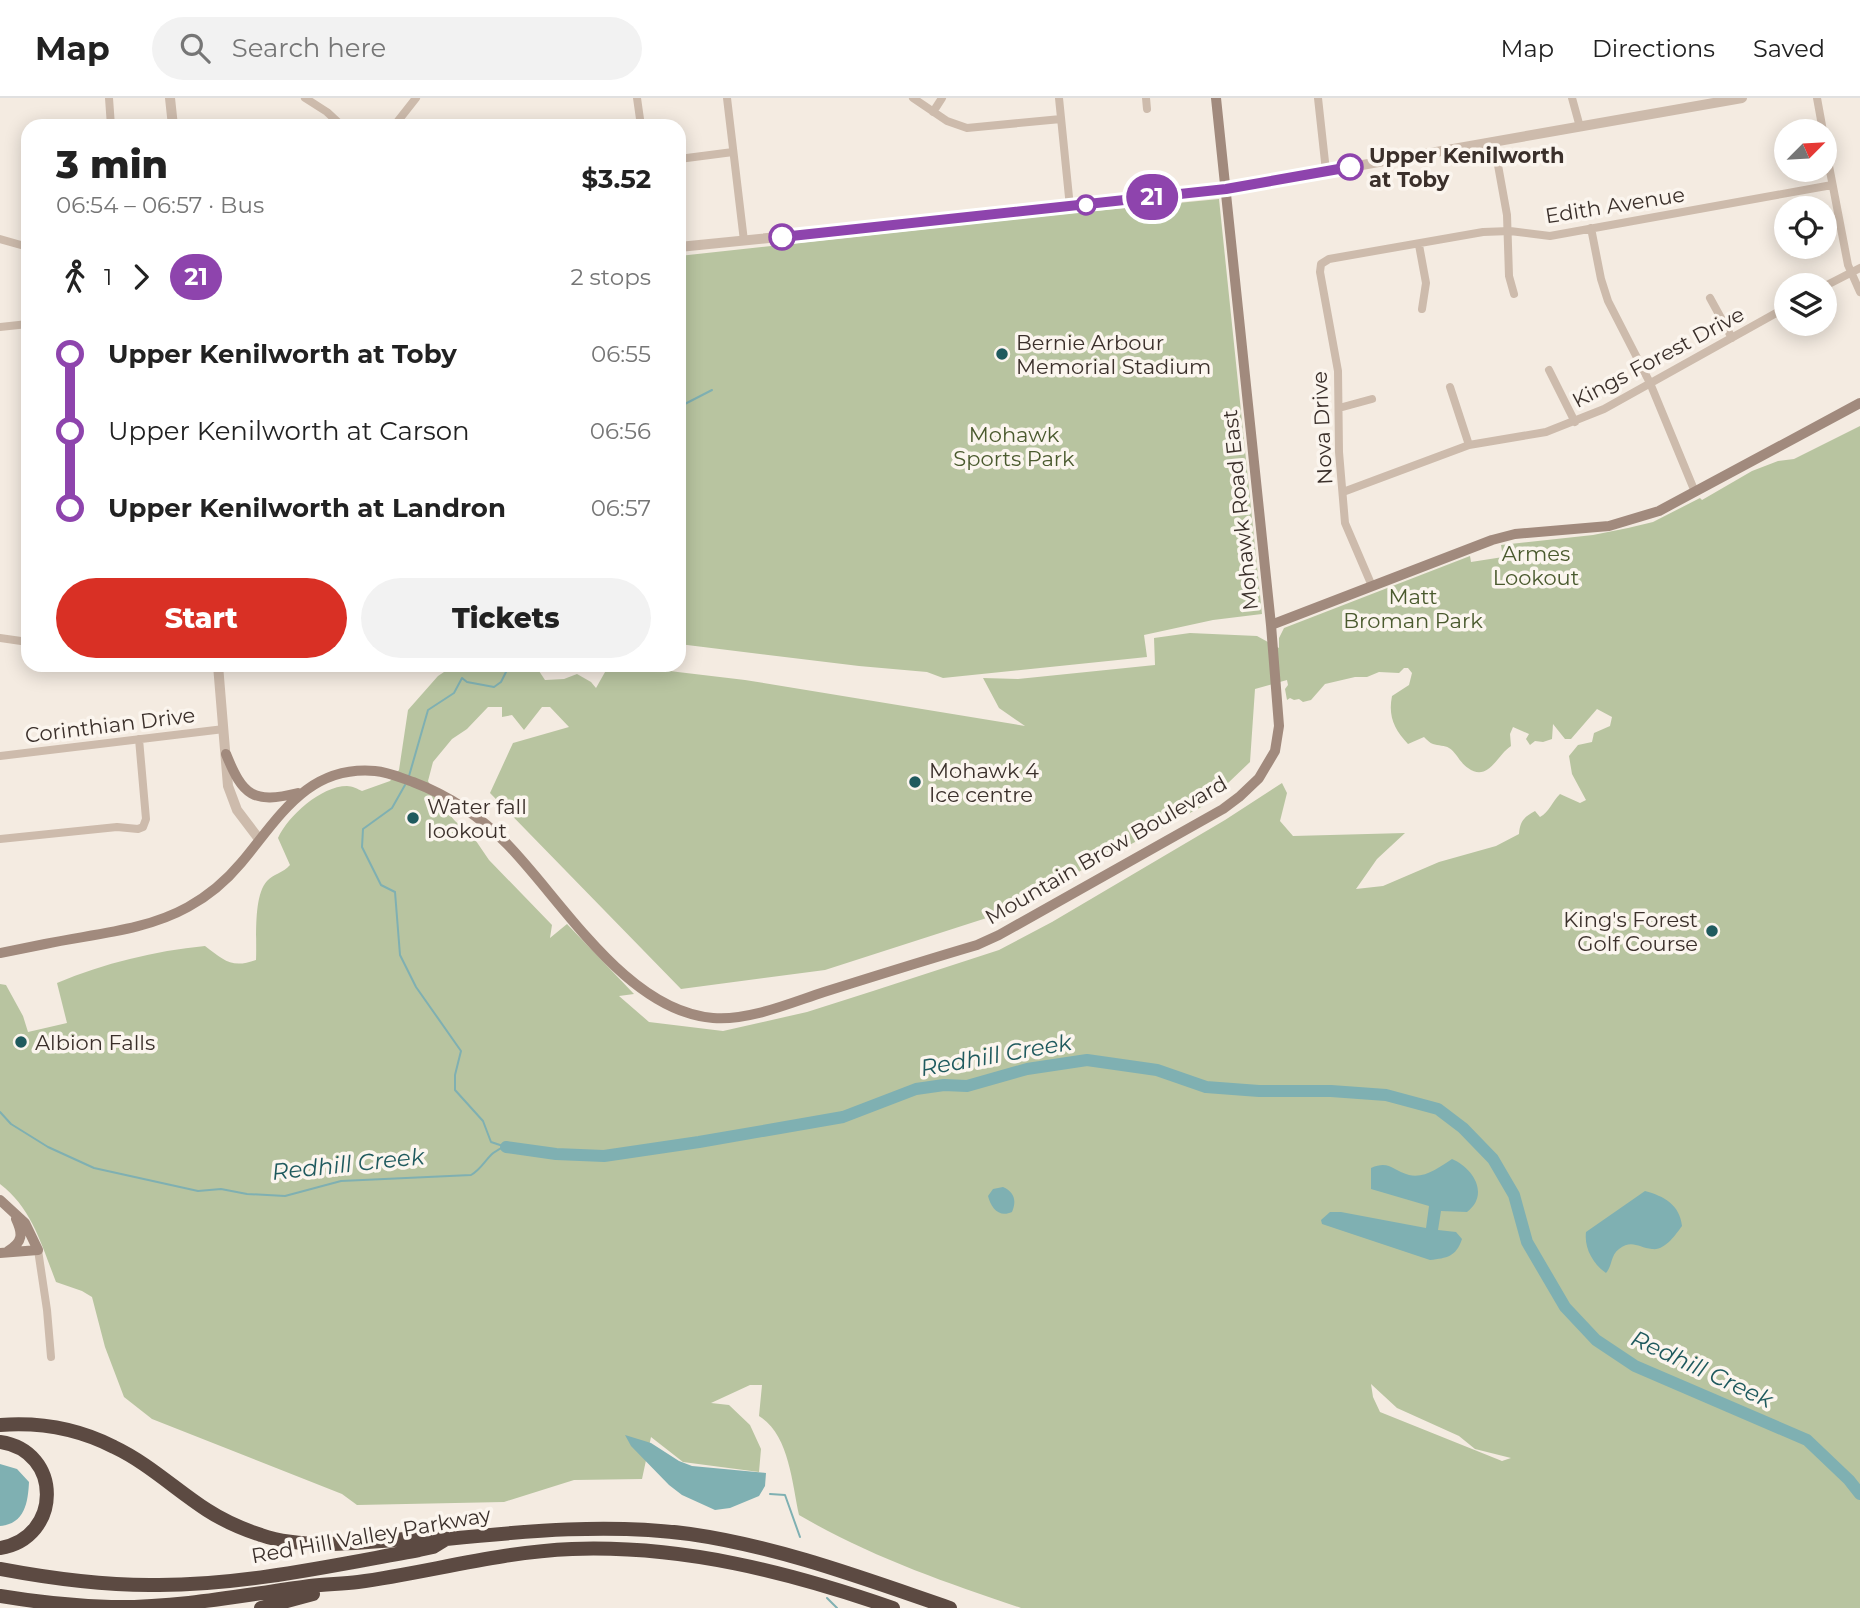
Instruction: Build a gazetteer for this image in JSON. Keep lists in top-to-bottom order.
{
  "streets": {
    "highway": ["Red Hill Valley Parkway"],
    "main road": ["Mohawk Road East", "Mountain Brow Boulevard"],
    "street": [
      "Edith Avenue",
      "Kings Forest Drive",
      "Nova Drive",
      "Corinthian Drive"
    ]
  },
  "crossings": [
    ["Edith Avenue", "Nova Drive"],
    ["Kings Forest Drive", "Nova Drive"],
    ["Mohawk Road East", "Mountain Brow Boulevard"]
  ],
  "water": ["Redhill Creek"],
  "parks": ["Mohawk Sports Park", "Armes Lookout", "Matt Broman Park"],
  "places": [
    "Upper Kenilworth at Toby",
    "Bernie Arbour Memorial Stadium",
    "Mohawk 4 Ice centre",
    "Water fall lookout",
    "King's Forest Golf Course",
    "Albion Falls"
  ],
  "lines": ["bus line 21"],
  "north": "top right",
  "page": {
    "header": "Map",
    "search": "Search here",
    "nav": ["Map", "Directions", "Saved"],
    "on_map": "21",
    "heading": ["3 min", "06:54 – 06:57 · Bus", "$3.52"],
    "legs": ["1", "21", "2 stops"],
    "list": [
      {
        "name": "Upper Kenilworth at Toby",
        "value": "06:55"
      },
      {
        "name": "Upper Kenilworth at Carson",
        "value": "06:56"
      },
      {
        "name": "Upper Kenilworth at Landron",
        "value": "06:57"
      }
    ],
    "buttons": ["Start", "Tickets"]
  }
}
